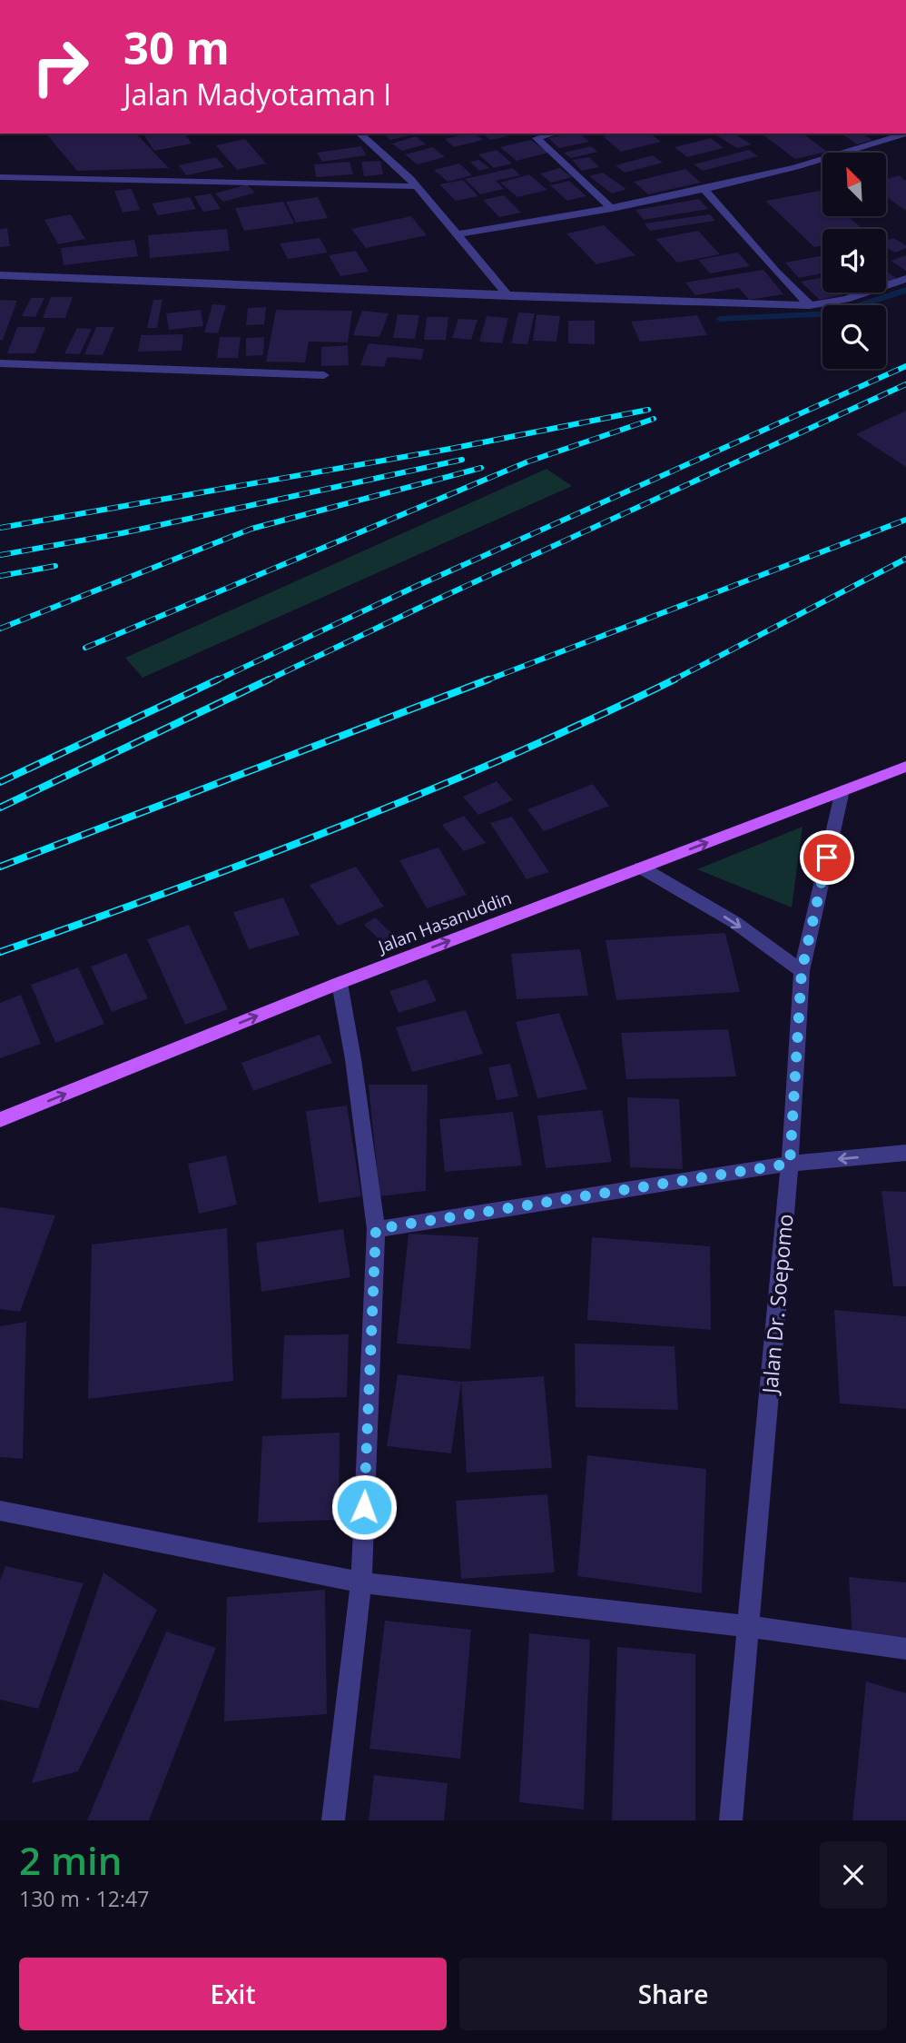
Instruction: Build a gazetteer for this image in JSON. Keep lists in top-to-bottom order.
{
  "streets": {
    "main road": ["Jalan Hasanuddin"],
    "street": ["Jalan Dr. Soepomo"]
  },
  "crossings": [
    ["Jalan Hasanuddin", "Jalan Dr. Soepomo"]
  ],
  "one_way": ["Jalan Hasanuddin"],
  "north": "top left",
  "page": {
    "turn": ["30 m", "Jalan Madyotaman I"],
    "heading": ["2 min", "130 m · 12:47"],
    "buttons": ["Exit", "Share"]
  }
}
